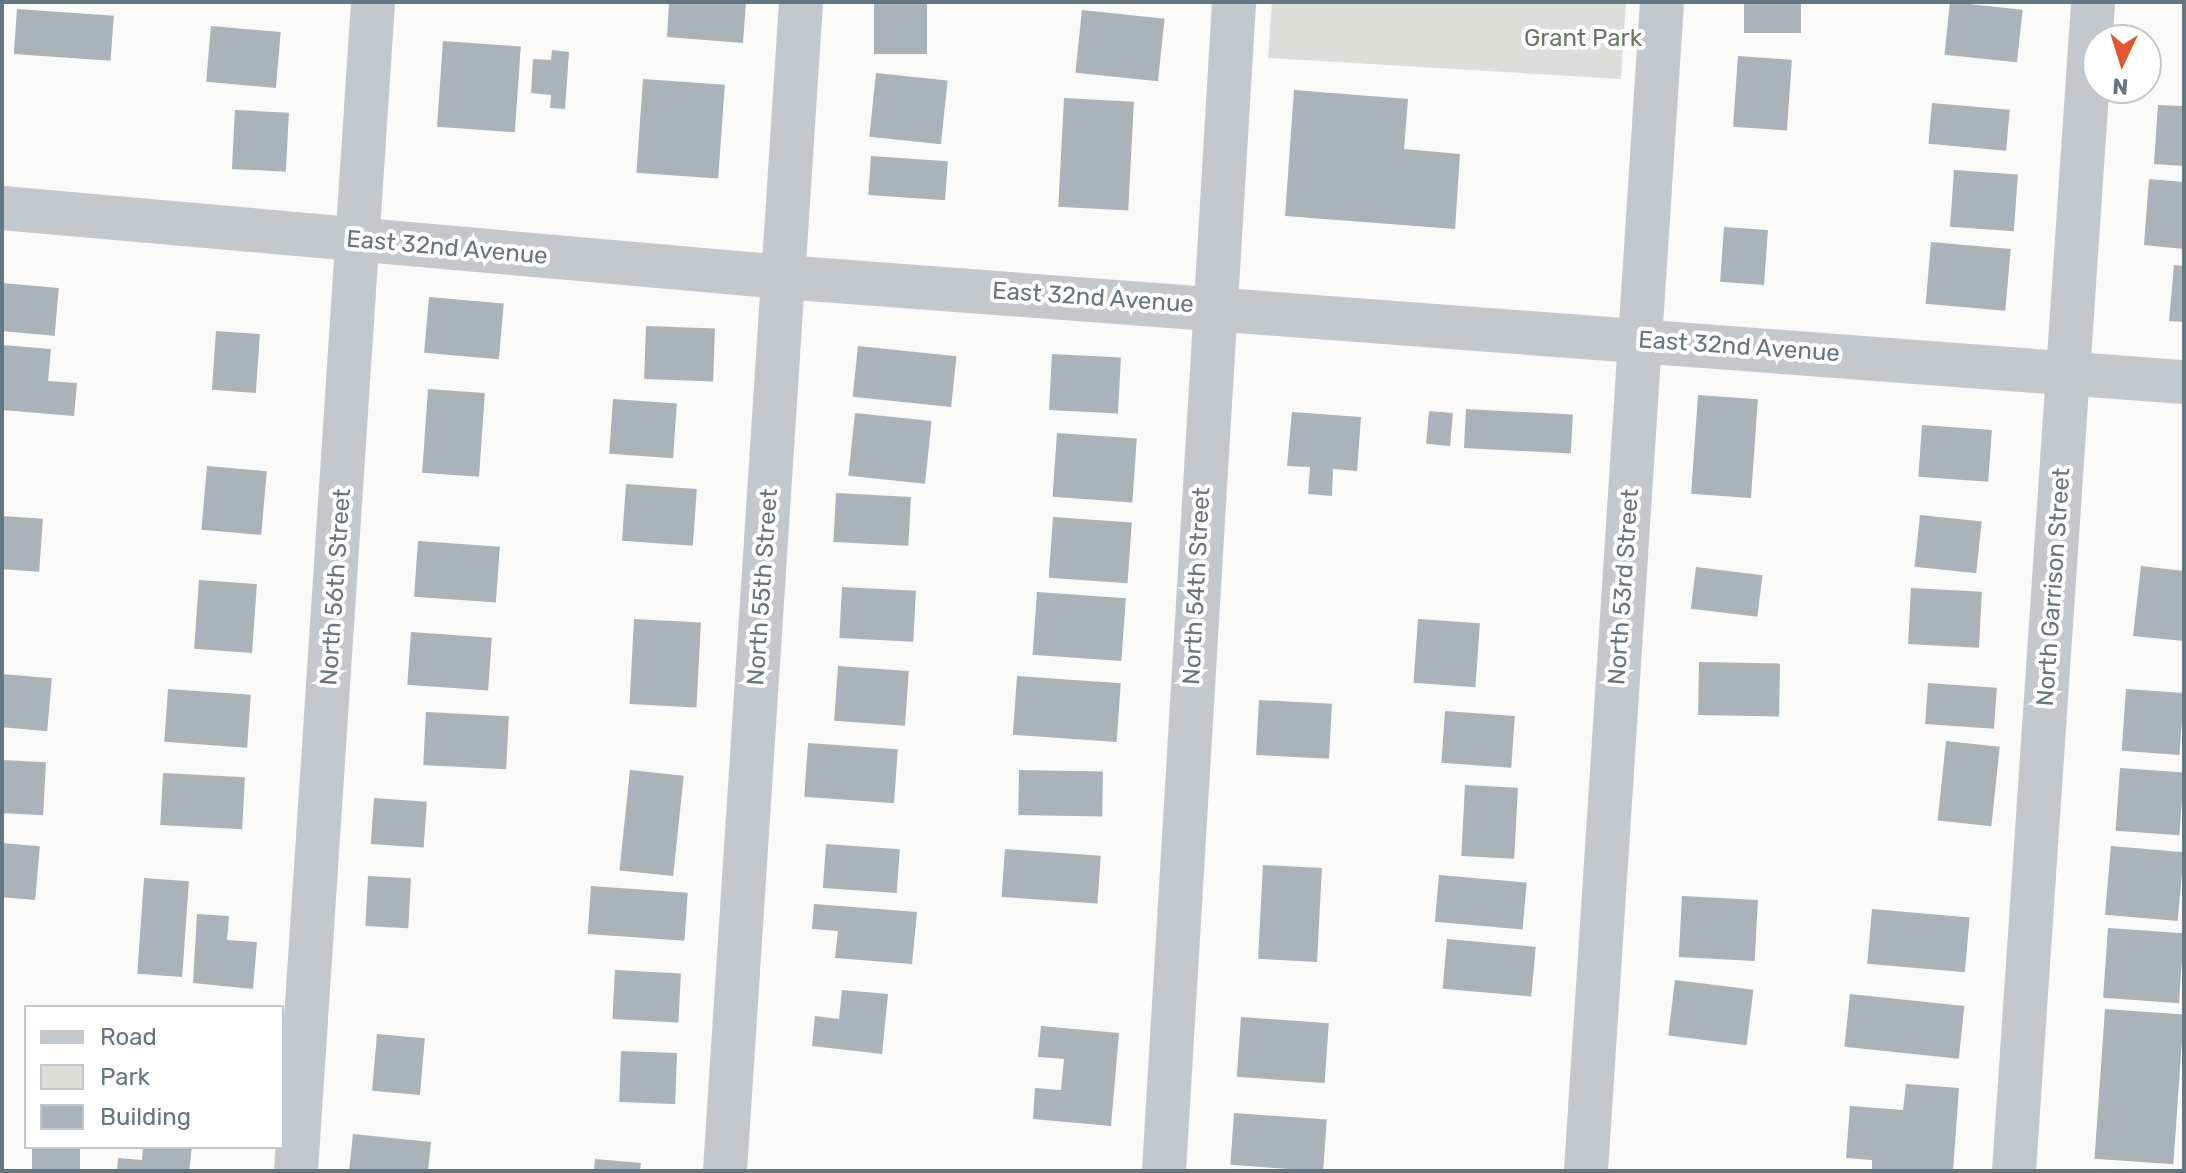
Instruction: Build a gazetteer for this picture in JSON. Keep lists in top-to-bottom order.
{
  "streets": {
    "street": [
      "East 32nd Avenue",
      "North 54th Street",
      "North 56th Street",
      "North 55th Street",
      "North 53rd Street",
      "North Garrison Street"
    ]
  },
  "crossings": [
    ["East 32nd Avenue", "North 54th Street"],
    ["East 32nd Avenue", "North 56th Street"],
    ["East 32nd Avenue", "North 55th Street"],
    ["East 32nd Avenue", "North 53rd Street"],
    ["East 32nd Avenue", "North Garrison Street"]
  ],
  "parks": ["Grant Park"],
  "legend": ["Road", "Park", "Building"],
  "north": "bottom"
}
